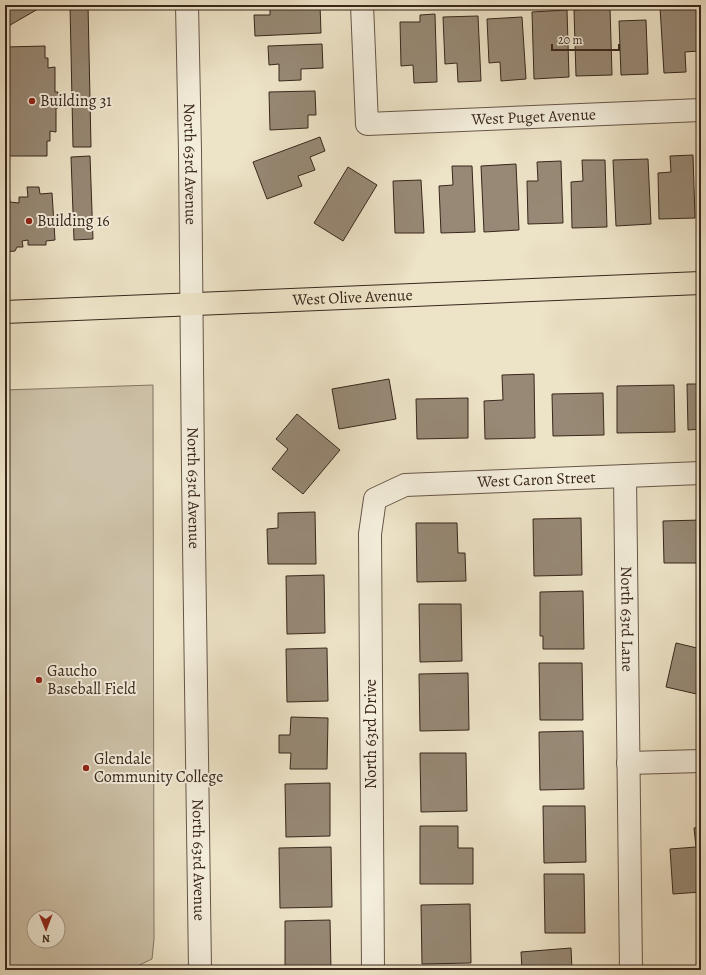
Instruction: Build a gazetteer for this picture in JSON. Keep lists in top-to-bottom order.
{
  "streets": {
    "main road": ["West Olive Avenue"],
    "street": [
      "West Puget Avenue",
      "North 63rd Avenue",
      "West Caron Street",
      "North 63rd Lane",
      "North 63rd Drive"
    ]
  },
  "crossings": [
    ["North 63rd Avenue", "West Olive Avenue"],
    ["West Caron Street", "North 63rd Lane"],
    ["West Caron Street", "North 63rd Drive"]
  ],
  "places": [
    "Building 31",
    "Building 16",
    "Gaucho Baseball Field",
    "Glendale Community College"
  ],
  "scale_bar": "20 m",
  "north": "bottom"
}
